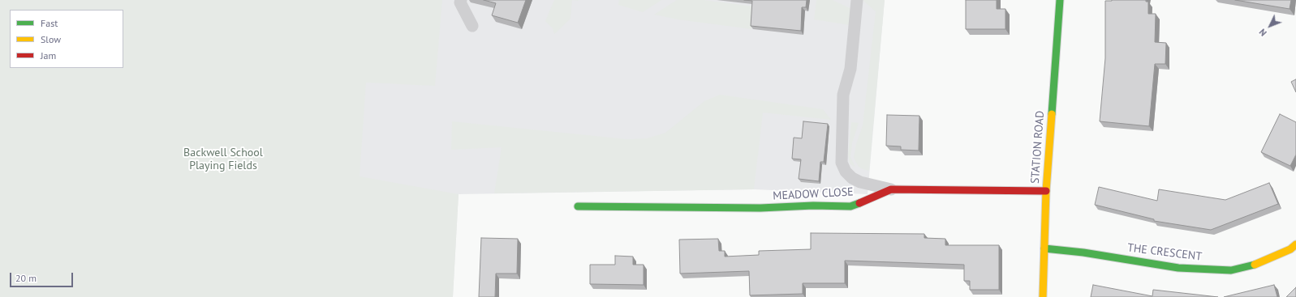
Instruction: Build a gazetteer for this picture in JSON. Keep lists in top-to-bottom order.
{
  "streets": {
    "street": ["STATION ROAD", "MEADOW CLOSE", "THE CRESCENT"]
  },
  "crossings": [
    ["STATION ROAD", "MEADOW CLOSE"],
    ["STATION ROAD", "THE CRESCENT"]
  ],
  "parks": ["Backwell School Playing Fields"],
  "legend": ["Fast", "Slow", "Jam"],
  "scale_bar": "20 m",
  "north": "bottom left"
}
